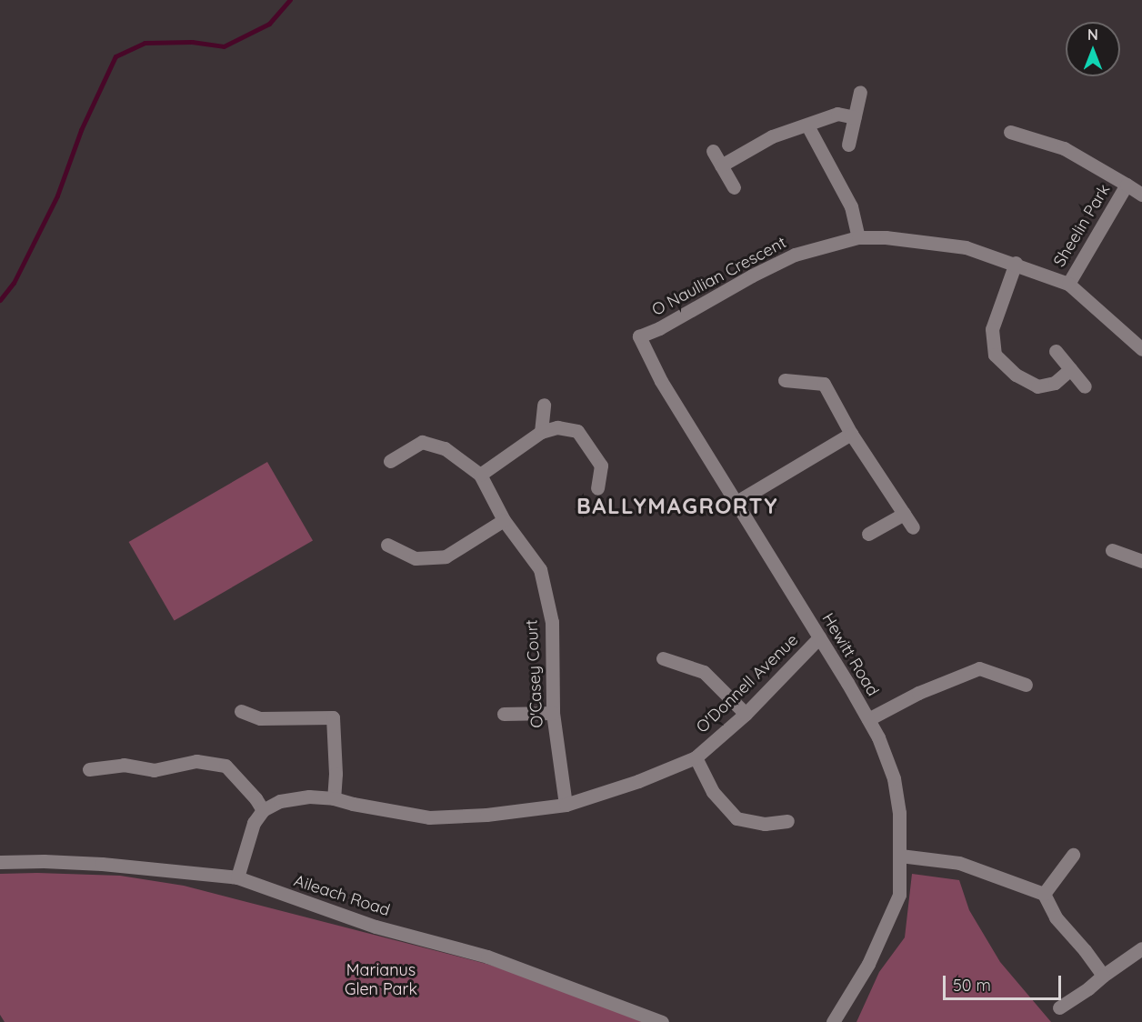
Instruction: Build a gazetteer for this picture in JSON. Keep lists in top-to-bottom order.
{
  "streets": {
    "street": [
      "Sheelin Park",
      "O Naullian Crescent",
      "Hewitt Road",
      "O'Casey Court",
      "O'Donnell Avenue",
      "Aileach Road"
    ]
  },
  "crossings": [
    ["Sheelin Park", "O Naullian Crescent"],
    ["O Naullian Crescent", "Hewitt Road"],
    ["Hewitt Road", "O'Donnell Avenue"],
    ["O'Casey Court", "O'Donnell Avenue"]
  ],
  "districts": ["BALLYMAGRORTY"],
  "parks": ["Marianus Glen Park"],
  "scale_bar": "50 m",
  "north": "top"
}
